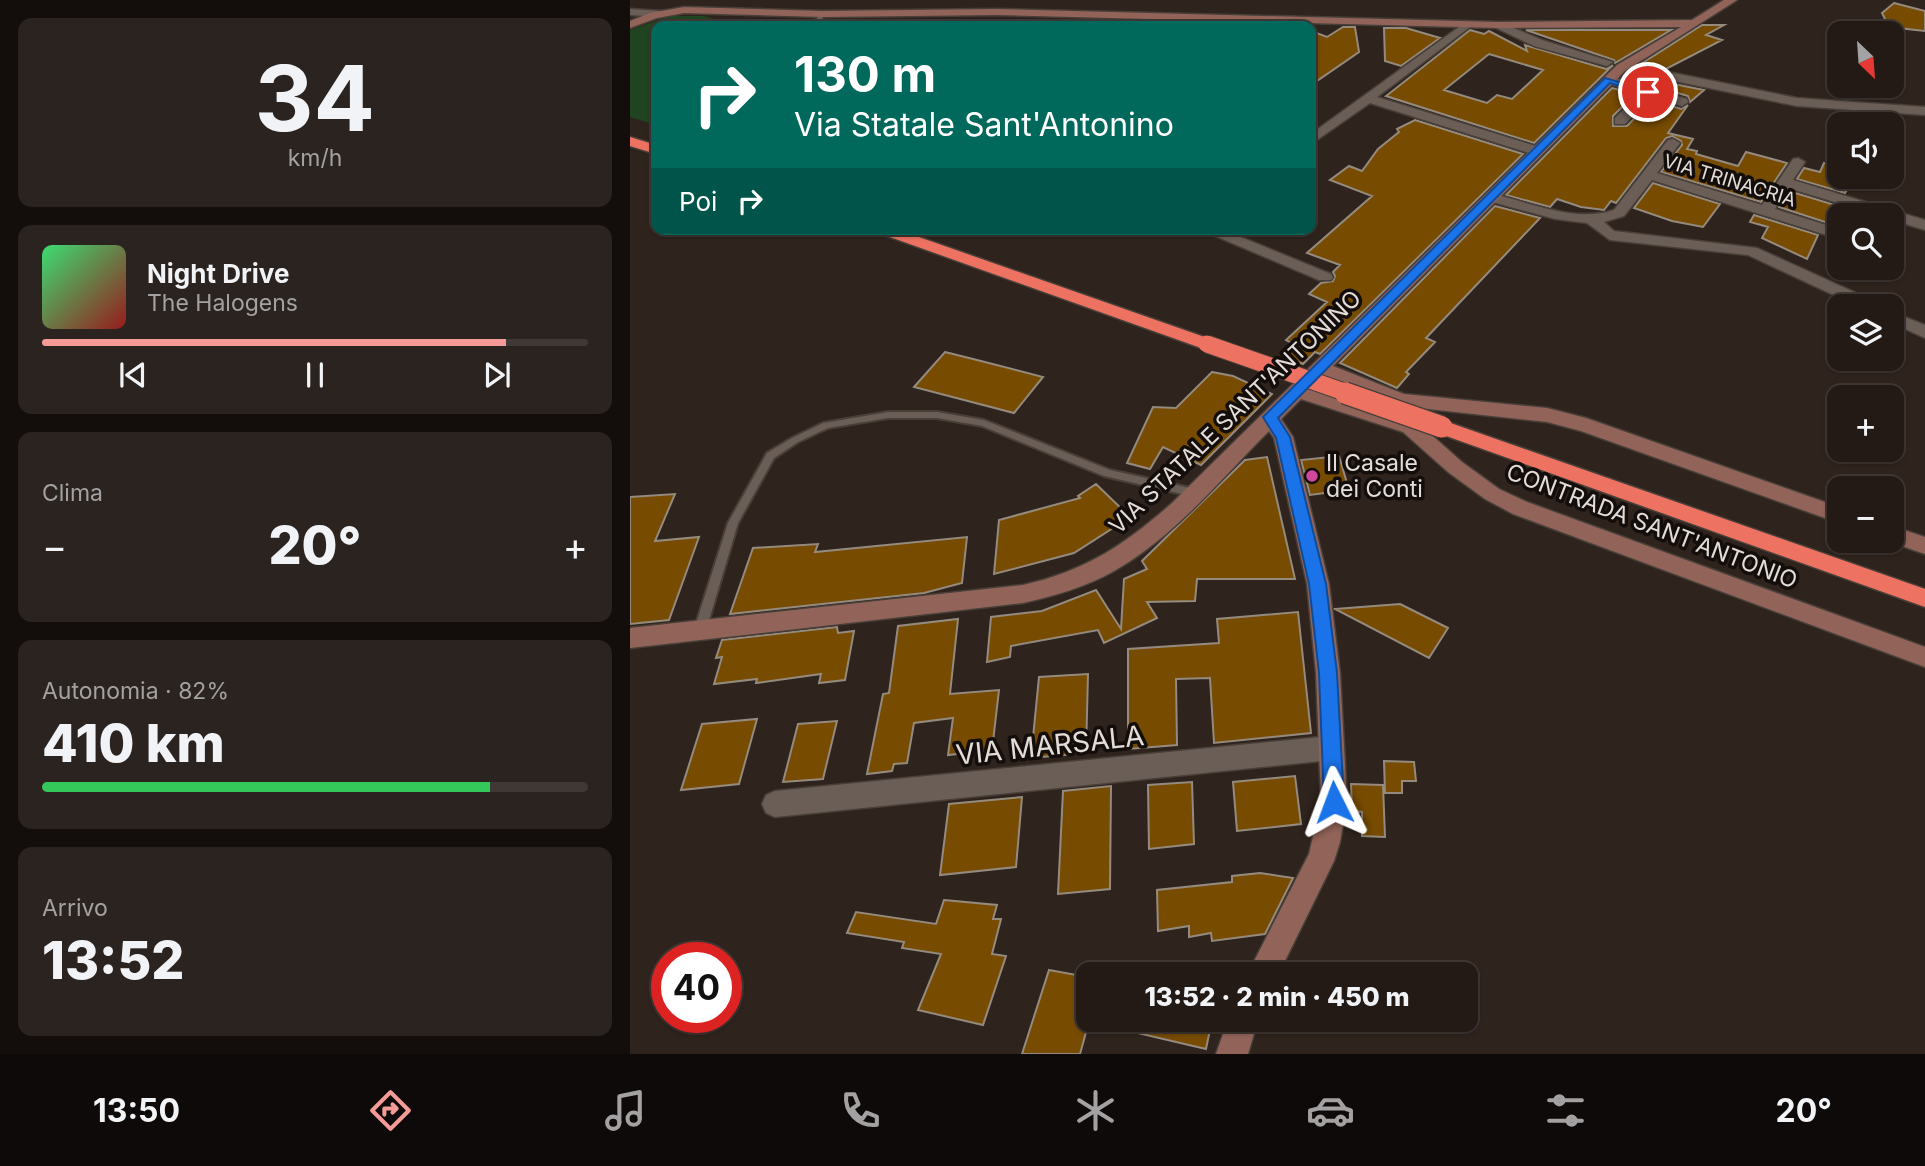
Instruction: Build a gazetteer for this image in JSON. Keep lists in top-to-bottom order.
{
  "streets": {
    "street": [
      "VIA TRINACRIA",
      "VIA STATALE SANT'ANTONINO",
      "CONTRADA SANT'ANTONIO",
      "VIA MARSALA"
    ]
  },
  "crossings": [
    ["VIA STATALE SANT'ANTONINO", "CONTRADA SANT'ANTONIO"]
  ],
  "places": ["Il Casale dei Conti"],
  "north": "bottom right",
  "page": {
    "tile": [
      ["34", "km/h"],
      "Clima",
      ["Autonomia · 82%", "410 km"],
      ["Arrivo", "13:52"]
    ],
    "map_buttons": ["+", "−"],
    "turn": ["130 m", "Via Statale Sant'Antonino"],
    "then": "Poi",
    "song": ["Night Drive", "The Halogens"],
    "heat": ["−", "20°", "+"],
    "limit": "40",
    "trip": "13:52 · 2 min · 450 m",
    "tabs": ["13:50", "20°"]
  }
}
